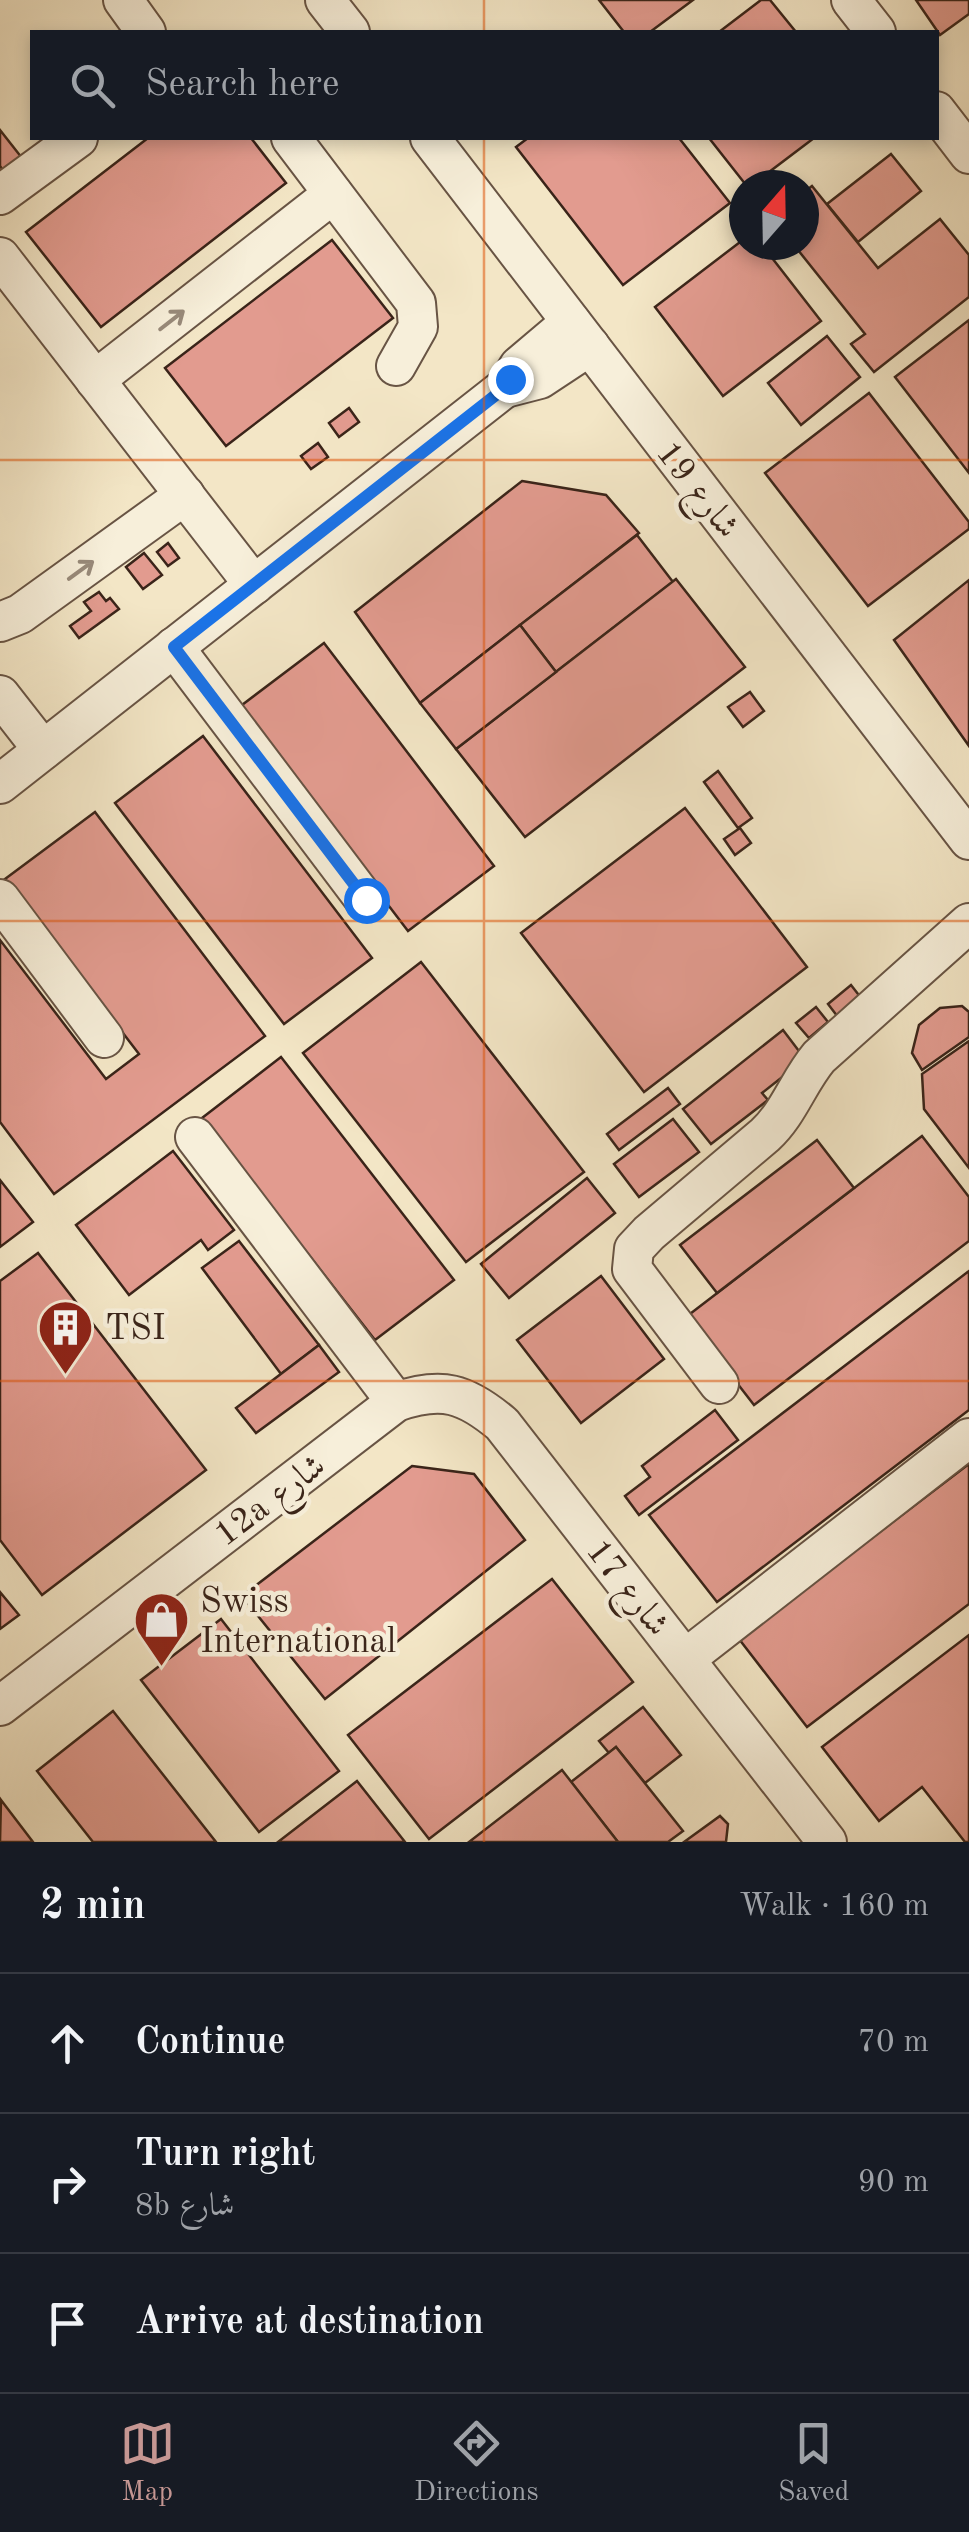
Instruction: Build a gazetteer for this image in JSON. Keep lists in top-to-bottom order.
{
  "streets": {
    "street": ["شارع 19", "12a شارع", "شارع 17"]
  },
  "crossings": [
    ["12a شارع", "شارع 17"]
  ],
  "places": {
    "building": ["TSI"],
    "shop": ["Swiss International"]
  },
  "north": "top",
  "page": {
    "search": "Search here",
    "heading": ["2 min", "Walk · 160 m"],
    "list": [
      ["Continue", "70 m"],
      ["Turn right", "8b شارع", "90 m"],
      "Arrive at destination"
    ],
    "nav": ["Map", "Directions", "Saved"]
  }
}
